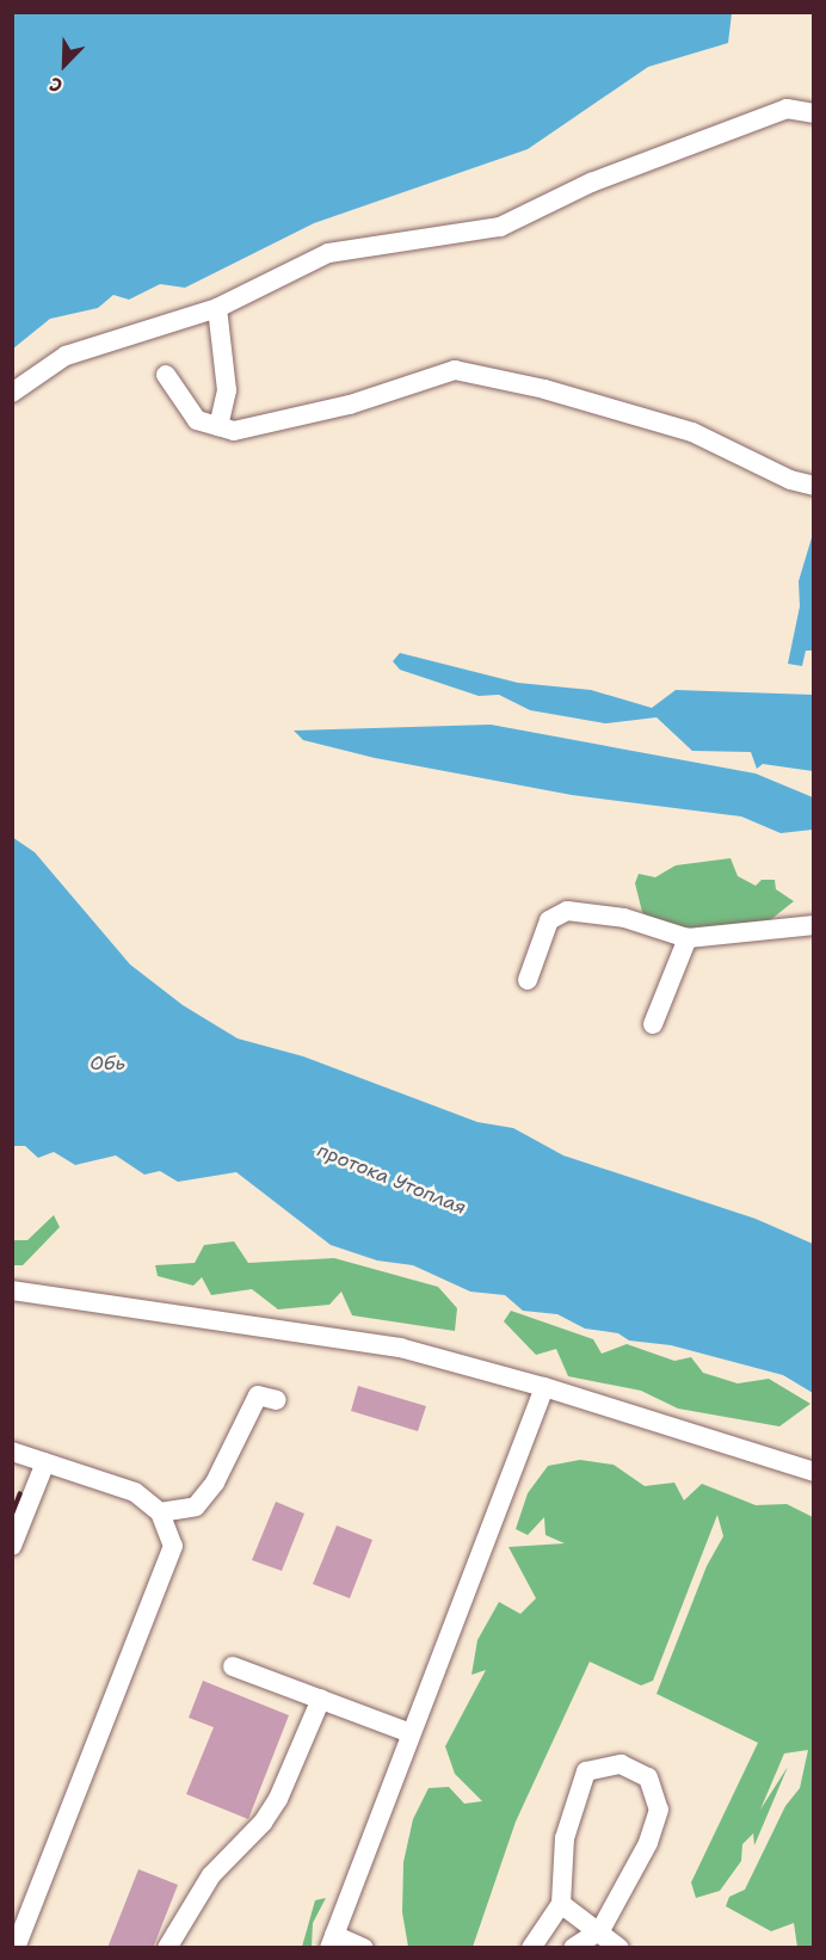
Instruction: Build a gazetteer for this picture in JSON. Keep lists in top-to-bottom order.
{
  "water": ["Обь", "протока Утоплая"],
  "north": "bottom left"
}
